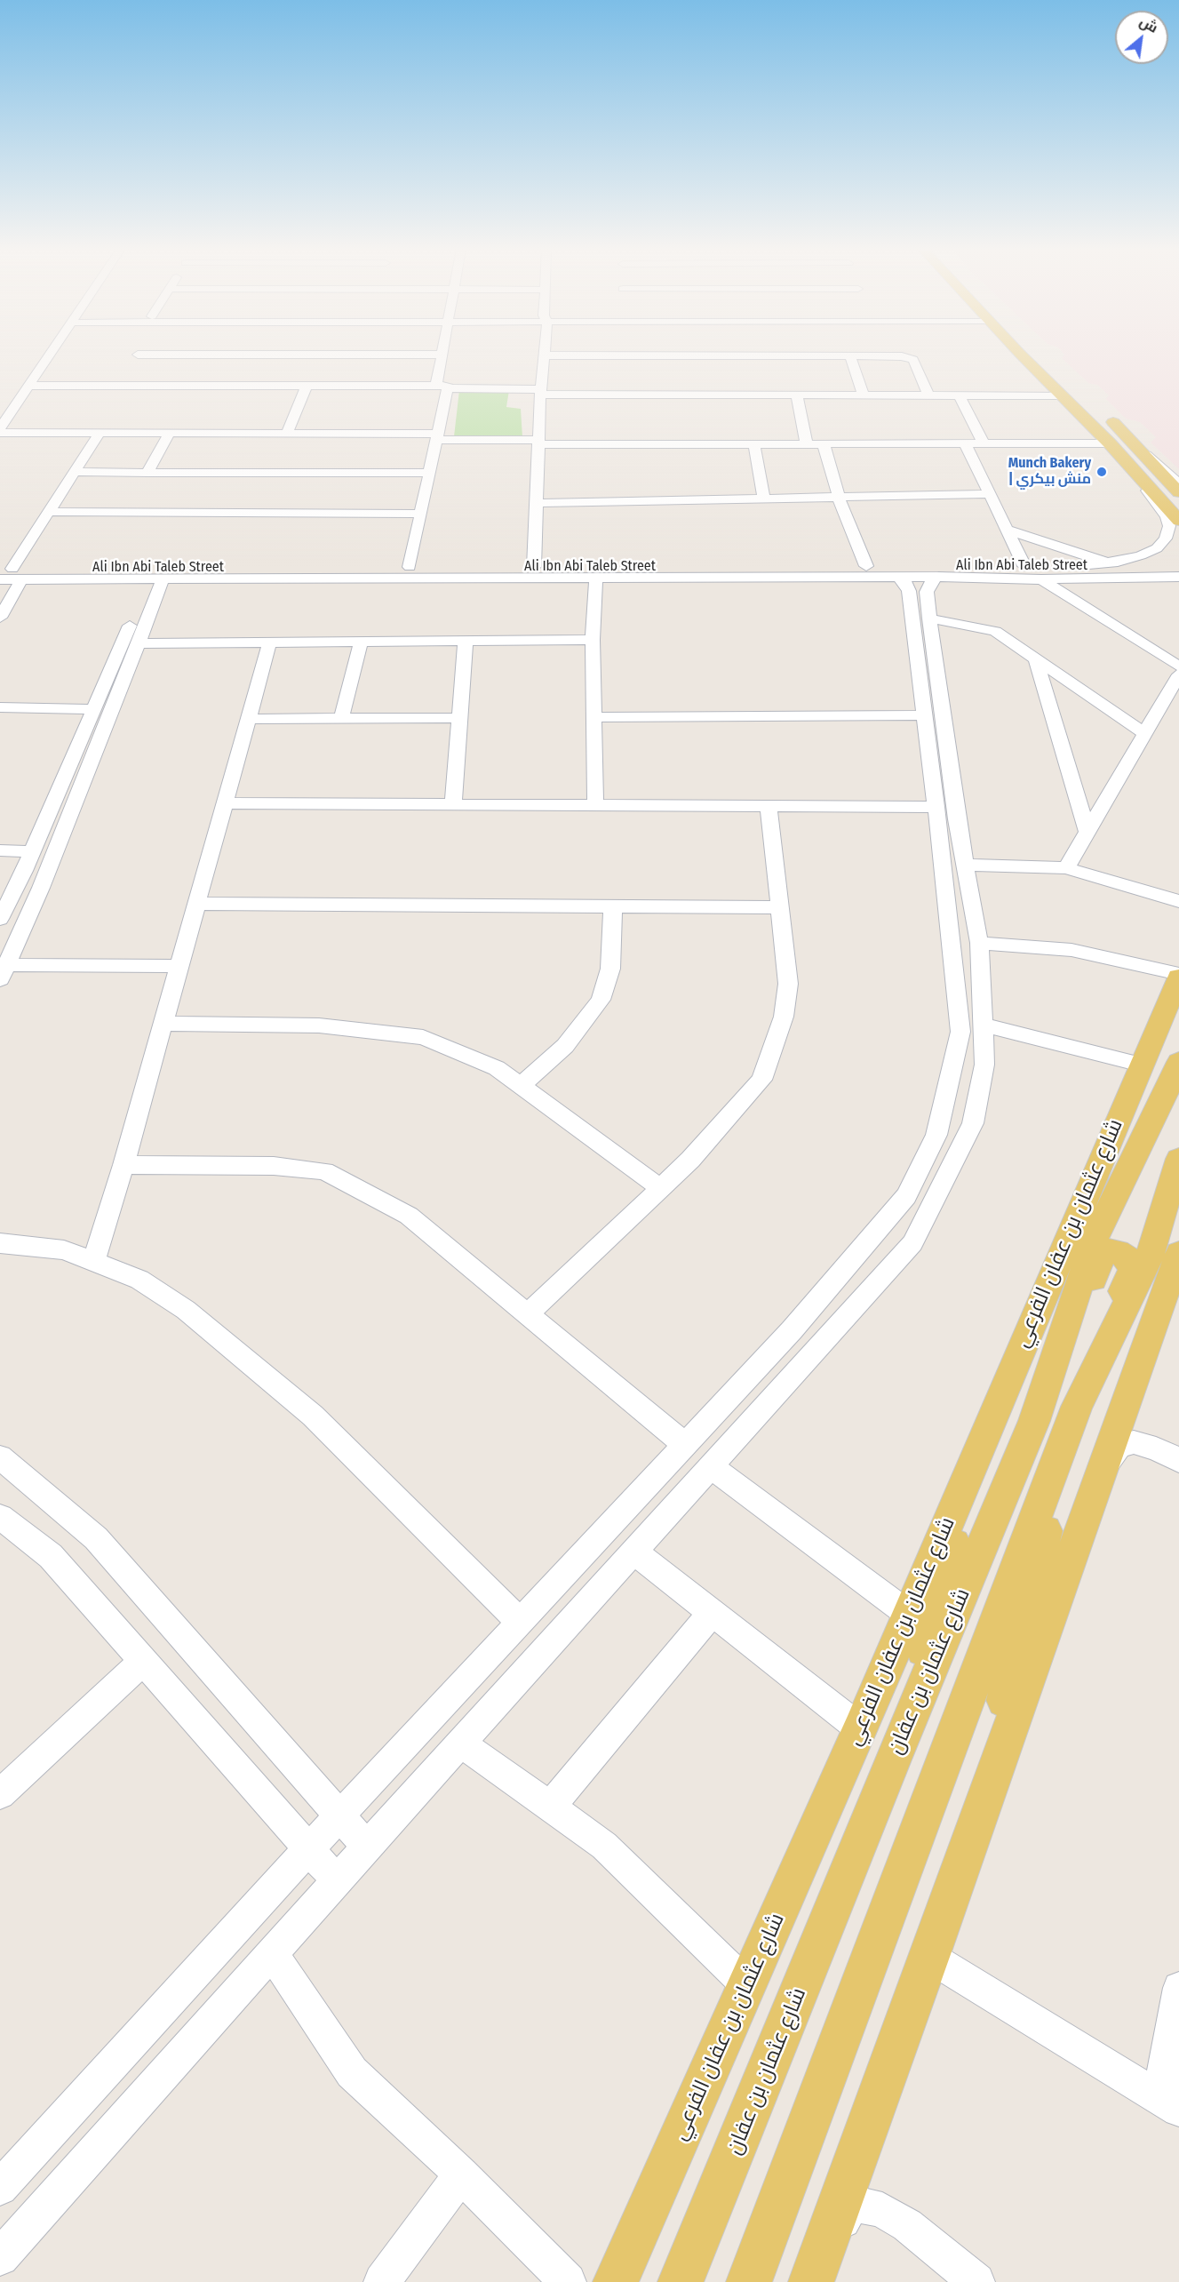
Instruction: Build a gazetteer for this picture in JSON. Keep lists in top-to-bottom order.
{
  "streets": {
    "main road": ["شارع عثمان بن عفان الفرعي", "شارع عثمان بن عفان"],
    "street": ["Ali Ibn Abi Taleb Street"]
  },
  "places": ["Munch Bakery | منش بيكري"],
  "north": "top right"
}
